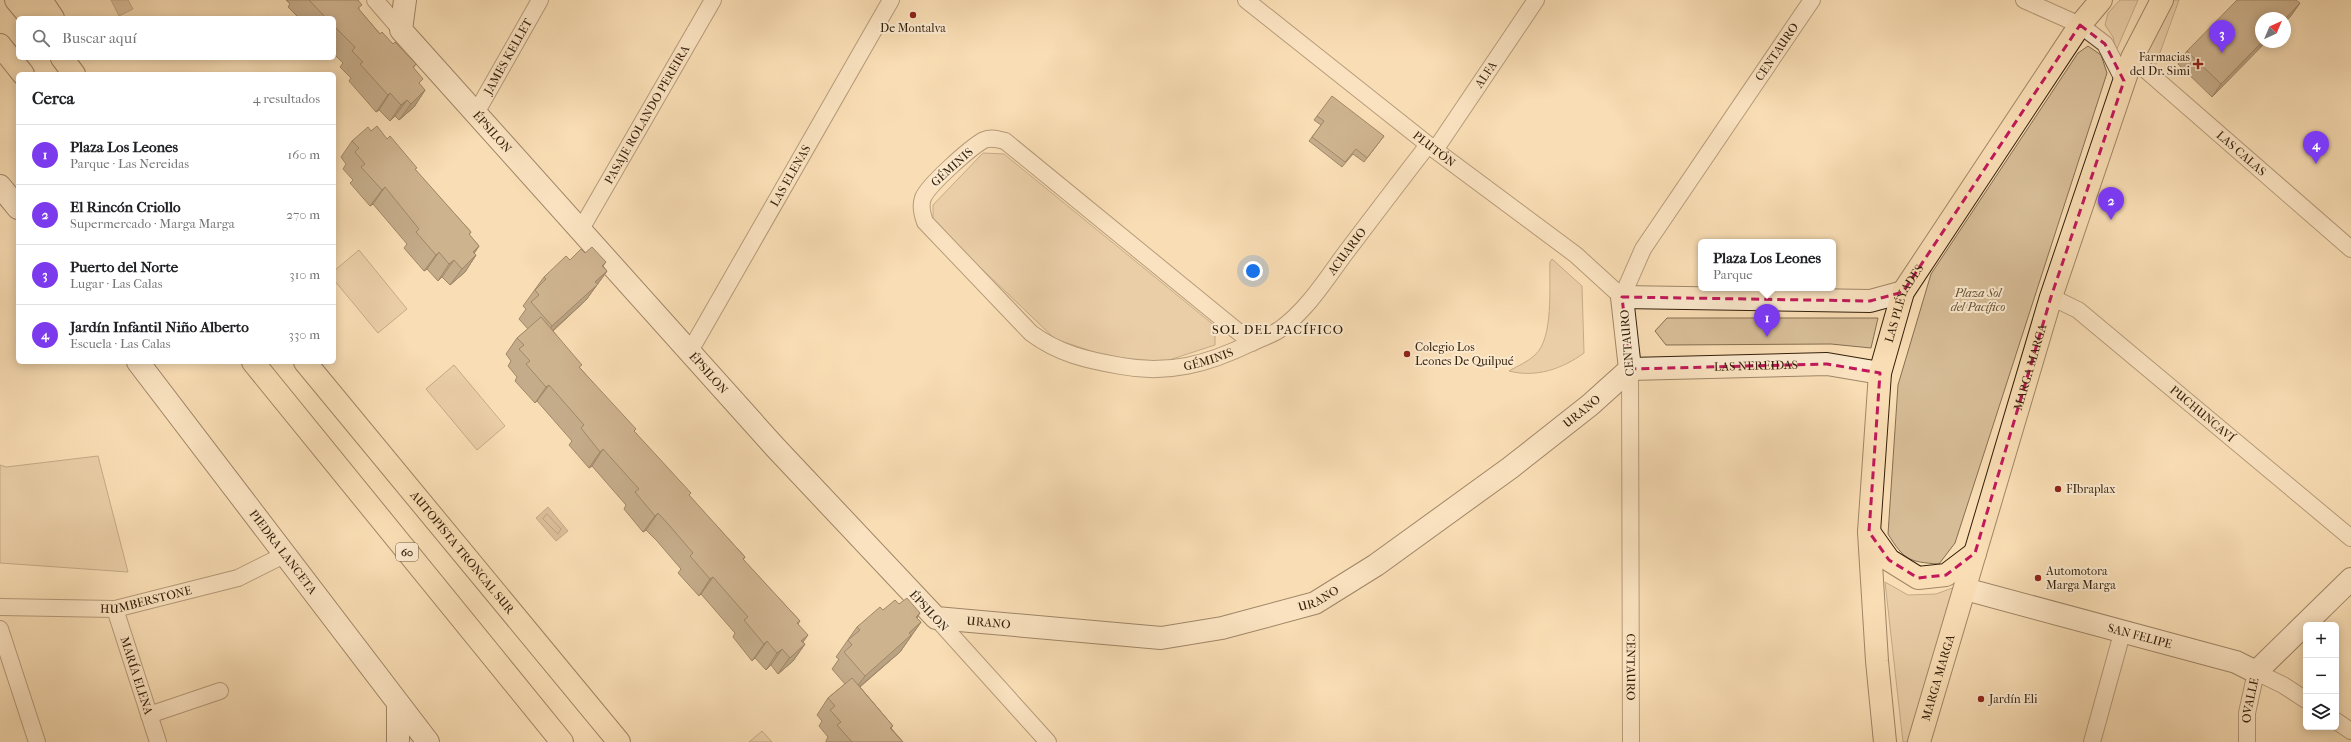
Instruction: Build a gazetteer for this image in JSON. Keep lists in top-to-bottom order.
{
  "streets": {
    "main road": [
      "LAS PLÉYADES",
      "MARGA MARGA",
      "60",
      "AUTOPISTA TRONCAL SUR"
    ],
    "street": [
      "CENTAURO",
      "JAMES KELLET",
      "ALFA",
      "PASAJE ROLANDO PEREIRA",
      "ÉPSILON",
      "PLUTÓN",
      "LAS CALAS",
      "GÉMINIS",
      "LAS ELENAS",
      "ACUARIO",
      "LAS NEREIDAS",
      "URANO",
      "PUCHUNCAVÍ",
      "PIEDRA LANCETA",
      "HUMBERSTONE",
      "SAN FELIPE",
      "MARÍA ELENA",
      "OVALLE"
    ]
  },
  "crossings": [
    ["CENTAURO", "PLUTÓN"],
    ["CENTAURO", "LAS NEREIDAS"],
    ["CENTAURO", "URANO"],
    ["JAMES KELLET", "ÉPSILON"],
    ["ALFA", "PLUTÓN"],
    ["ALFA", "ACUARIO"],
    ["PASAJE ROLANDO PEREIRA", "ÉPSILON"],
    ["ÉPSILON", "LAS ELENAS"],
    ["ÉPSILON", "URANO"],
    ["PLUTÓN", "ACUARIO"],
    ["LAS CALAS", "MARGA MARGA"],
    ["GÉMINIS", "ACUARIO"],
    ["LAS PLÉYADES", "LAS NEREIDAS"],
    ["LAS NEREIDAS", "URANO"],
    ["MARGA MARGA", "PUCHUNCAVÍ"],
    ["MARGA MARGA", "SAN FELIPE"],
    ["PIEDRA LANCETA", "HUMBERSTONE"],
    ["HUMBERSTONE", "MARÍA ELENA"],
    ["SAN FELIPE", "OVALLE"]
  ],
  "districts": ["SOL DEL PACÍFICO"],
  "parks": ["Plaza Sol del Pacífico"],
  "places": {
    "other": [
      "De Montalva",
      "Colegio Los Leones De Quilpué",
      "FIbraplax",
      "Automotora Marga Marga",
      "Jardín Eli"
    ],
    "health": ["Farmacias del Dr. Simi"]
  },
  "north": "top right",
  "page": {
    "search": "Buscar aquí",
    "pins": [
      "3",
      "4",
      "2",
      "1"
    ],
    "heading": ["Cerca", "4 resultados"],
    "list": [
      {
        "mark": "1",
        "name": "Plaza Los Leones",
        "note": "Parque · Las Nereidas",
        "value": "160 m"
      },
      {
        "mark": "2",
        "name": "El Rincón Criollo",
        "note": "Supermercado · Marga Marga",
        "value": "270 m"
      },
      {
        "mark": "3",
        "name": "Puerto del Norte",
        "note": "Lugar · Las Calas",
        "value": "310 m"
      },
      {
        "mark": "4",
        "name": "Jardín Infantil Niño Alberto",
        "note": "Escuela · Las Calas",
        "value": "330 m"
      }
    ],
    "popup": ["Plaza Los Leones", "Parque"],
    "map_buttons": ["+", "−"]
  }
}
